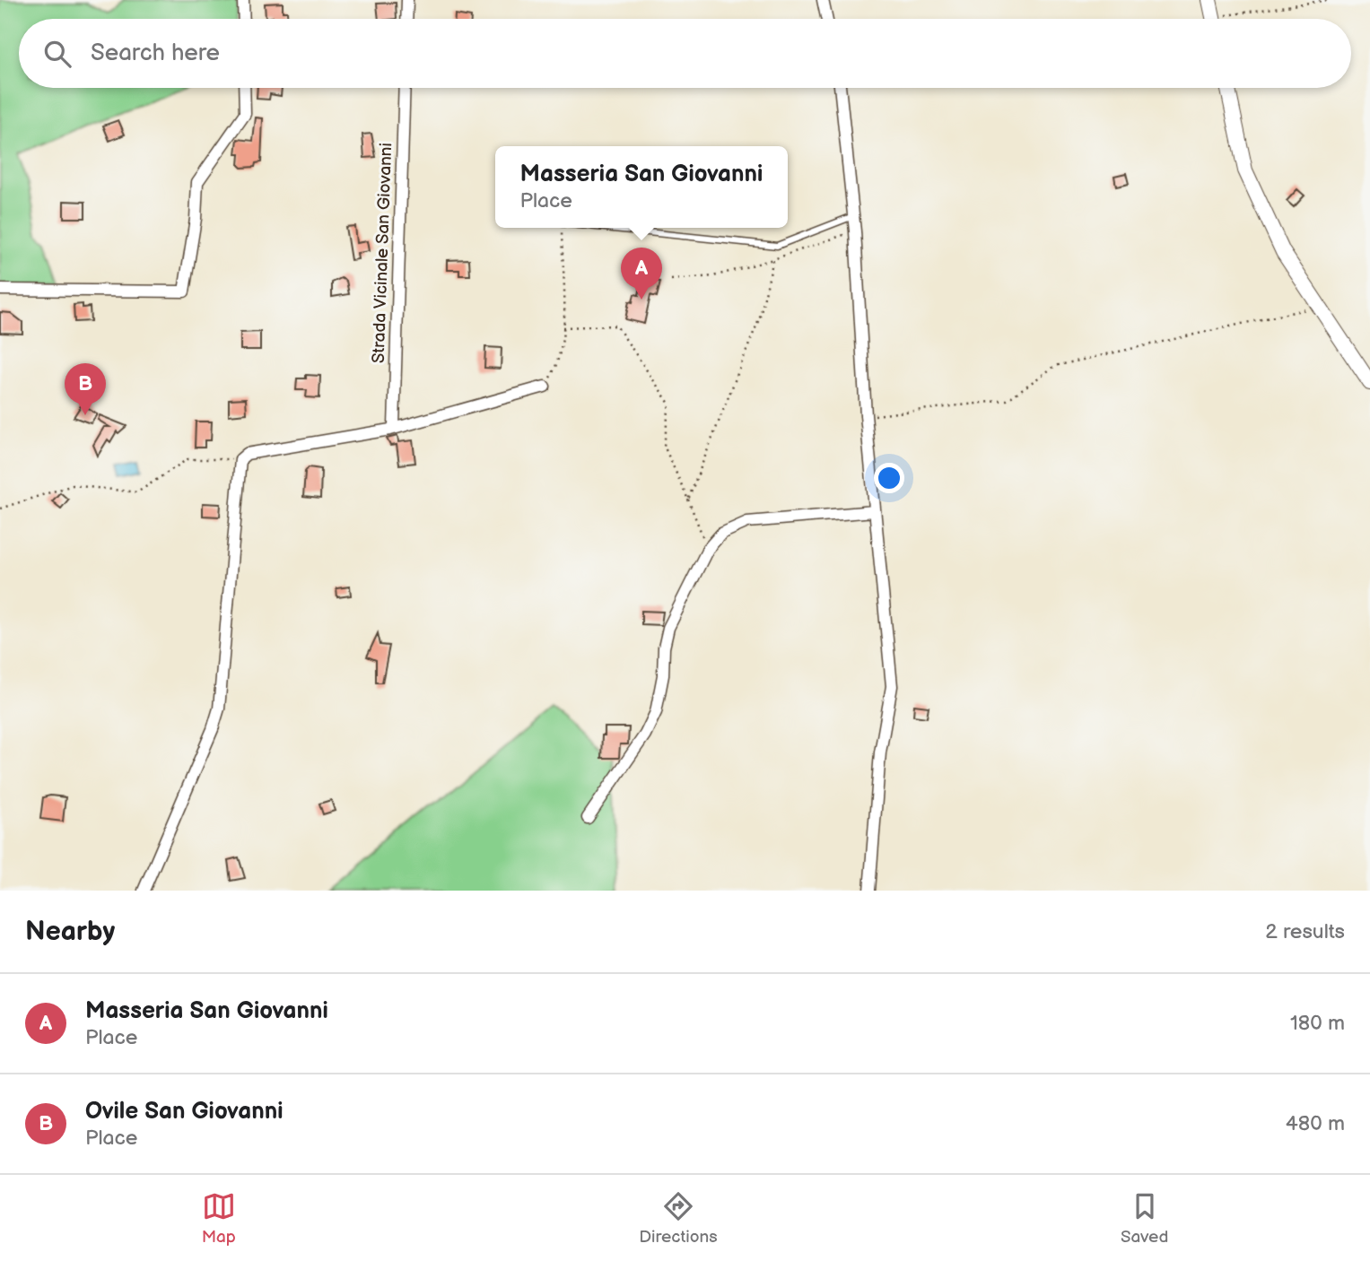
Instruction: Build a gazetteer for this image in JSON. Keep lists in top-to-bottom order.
{
  "streets": {
    "street": ["Strada Vicinale San Giovanni"]
  },
  "page": {
    "search": "Search here",
    "popup": ["Masseria San Giovanni", "Place"],
    "pins": ["A", "B"],
    "heading": ["Nearby", "2 results"],
    "list": [
      {
        "mark": "A",
        "name": "Masseria San Giovanni",
        "note": "Place",
        "value": "180 m"
      },
      {
        "mark": "B",
        "name": "Ovile San Giovanni",
        "note": "Place",
        "value": "480 m"
      }
    ],
    "nav": ["Map", "Directions", "Saved"]
  }
}
